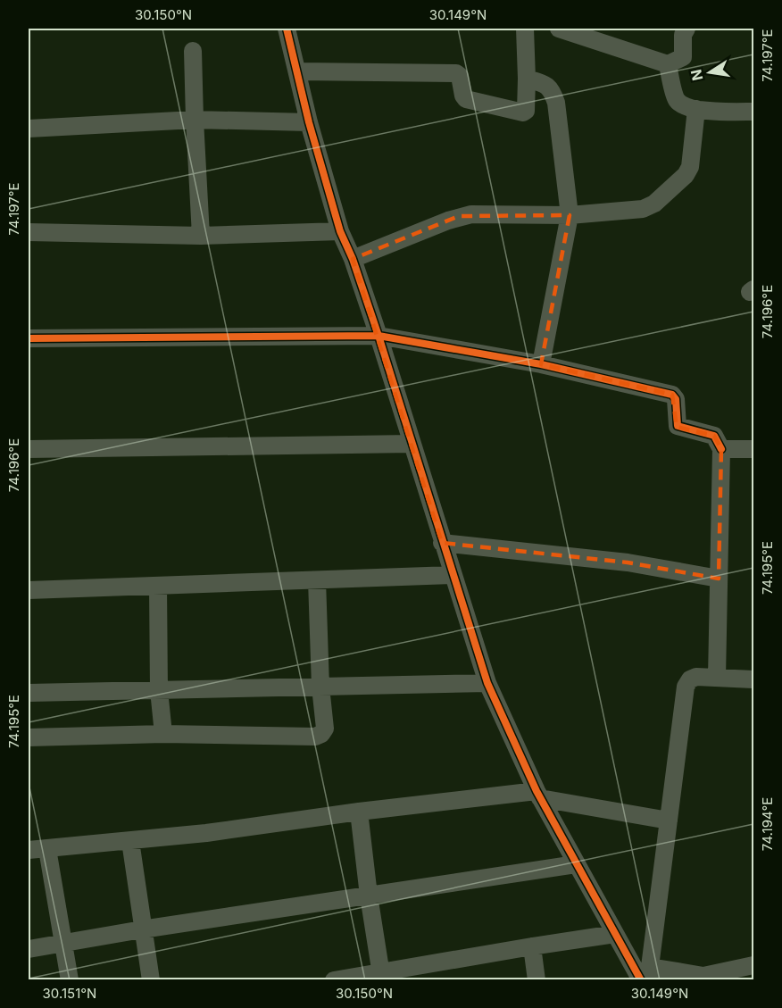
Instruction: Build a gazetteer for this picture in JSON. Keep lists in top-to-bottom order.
{
  "north": "left",
  "coordinates": [
    "30.150°N",
    "30.149°N",
    "74.197°E",
    "74.196°E",
    "74.195°E",
    "74.194°E",
    "30.151°N"
  ]
}
